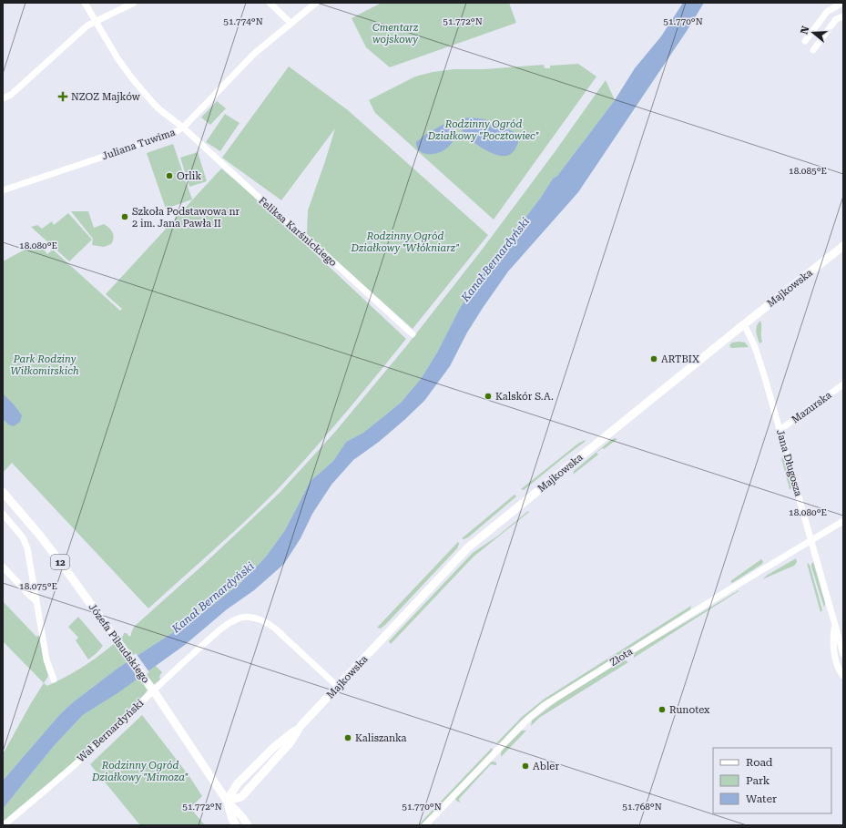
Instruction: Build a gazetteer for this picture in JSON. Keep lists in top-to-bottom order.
{
  "streets": {
    "main road": ["Majkowska", "12", "Józefa Piłsudskiego"],
    "street": [
      "Juliana Tuwima",
      "Feliksa Karśnickiego",
      "Mazurska",
      "Jana Długosza",
      "Złota",
      "Wał Bernardyński"
    ]
  },
  "crossings": [
    ["Juliana Tuwima", "Feliksa Karśnickiego"],
    ["Majkowska", "Jana Długosza"],
    ["Majkowska", "Józefa Piłsudskiego"],
    ["Majkowska", "Wał Bernardyński"],
    ["Mazurska", "Jana Długosza"],
    ["Jana Długosza", "Złota"]
  ],
  "water": ["Kanał Bernardyński"],
  "parks": [
    "Cmentarz wojskowy",
    "Rodzinny Ogród Działkowy \"Pocztowiec\"",
    "Rodzinny Ogród Działkowy \"Włókniarz\"",
    "Park Rodziny Wiłkomirskich",
    "Rodzinny Ogród Działkowy \"Mimoza\""
  ],
  "places": {
    "health": ["NZOZ Majków"],
    "other": [
      "Orlik",
      "Szkoła Podstawowa nr 2 im. Jana Pawła II",
      "ARTBIX",
      "Kalskór S.A.",
      "Runotex",
      "Kaliszanka",
      "Abler"
    ]
  },
  "legend": ["Road", "Park", "Water"],
  "north": "left",
  "coordinates": [
    "51.774°N",
    "51.772°N",
    "51.770°N",
    "18.085°E",
    "18.080°E",
    "18.075°E",
    "51.768°N"
  ]
}
